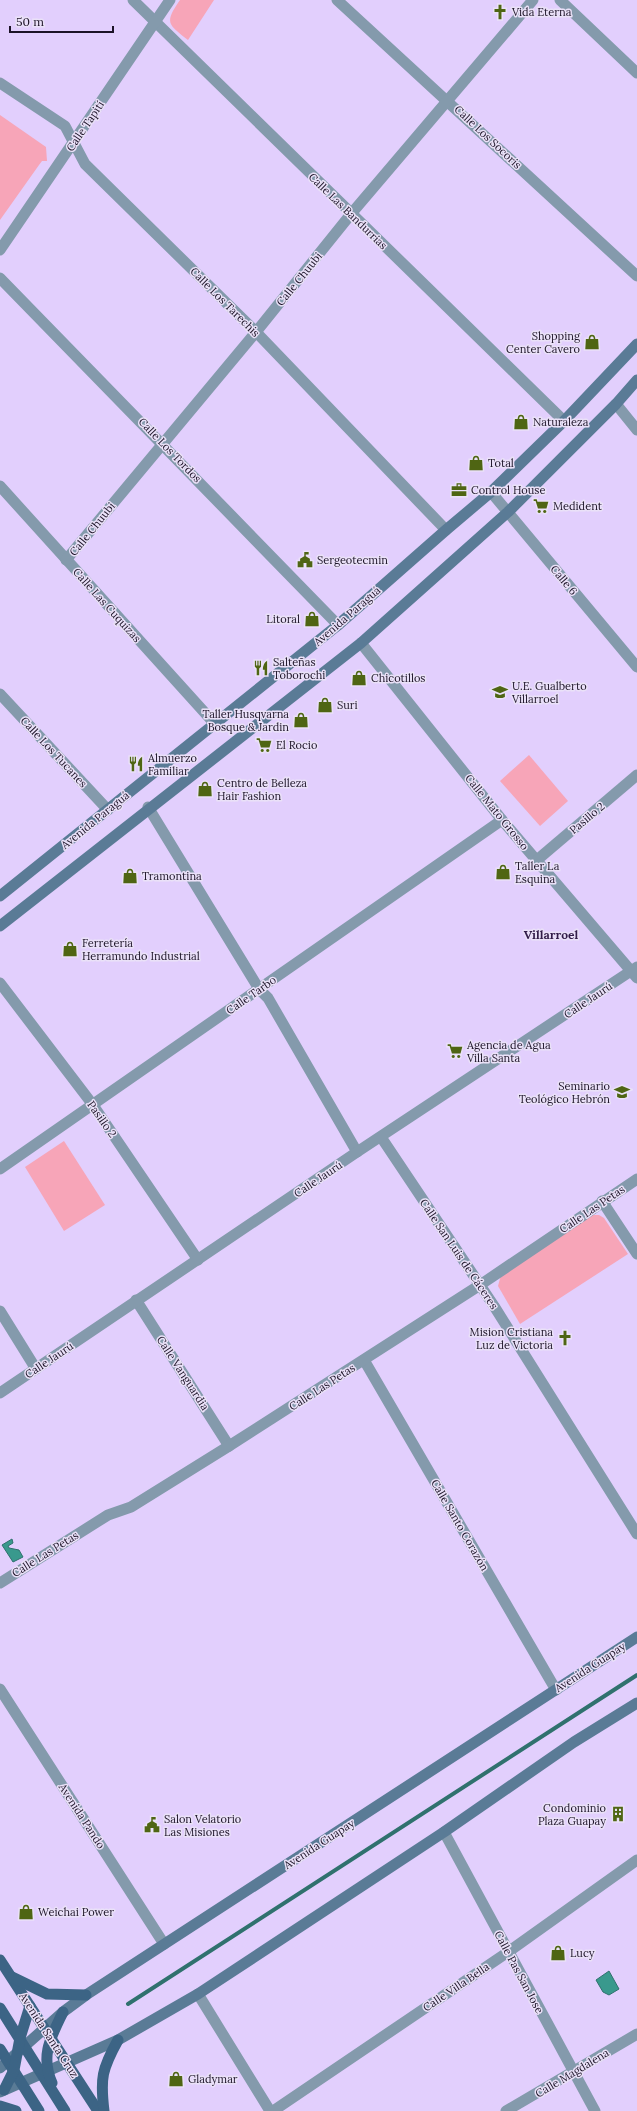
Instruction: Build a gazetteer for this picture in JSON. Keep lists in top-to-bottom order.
{
  "streets": {
    "main road": ["Avenida Paraguá", "Avenida Guapay", "Avenida Santa Cruz"],
    "street": [
      "Calle Tapití",
      "Calle Los Socoris",
      "Calle Las Bandurrias",
      "Calle Chuubi",
      "Calle Los Tarechis",
      "Calle Los Tordos",
      "Calle 6",
      "Calle Las Cuquizas",
      "Calle Los Tucanes",
      "Calle Mato Grosso",
      "Pasillo 2",
      "Calle Tarbo",
      "Calle Jaurú",
      "Calle Las Petas",
      "Calle San Luis de Cáceres",
      "Calle Vanguardia",
      "Calle Santo Corazón",
      "Avenida Pando",
      "Calle Pas San Jose",
      "Calle Villa Bella",
      "Calle Magdalena"
    ]
  },
  "crossings": [
    ["Calle Tapití", "Calle Las Bandurrias"],
    ["Calle Tapití", "Calle Los Tarechis"],
    ["Calle Los Socoris", "Calle Chuubi"],
    ["Calle Las Bandurrias", "Calle Chuubi"],
    ["Calle Las Bandurrias", "Avenida Paraguá"],
    ["Calle Chuubi", "Calle Los Tarechis"],
    ["Calle Chuubi", "Calle Los Tordos"],
    ["Calle Chuubi", "Calle Las Cuquizas"],
    ["Calle Los Tarechis", "Avenida Paraguá"],
    ["Calle Los Tordos", "Avenida Paraguá"],
    ["Calle 6", "Avenida Paraguá"],
    ["Calle Las Cuquizas", "Avenida Paraguá"],
    ["Avenida Paraguá", "Calle Los Tucanes"],
    ["Avenida Paraguá", "Calle Mato Grosso"],
    ["Calle Mato Grosso", "Pasillo 2"],
    ["Calle Mato Grosso", "Calle Tarbo"],
    ["Calle Mato Grosso", "Calle Jaurú"],
    ["Pasillo 2", "Calle Tarbo"],
    ["Pasillo 2", "Calle Jaurú"],
    ["Calle Jaurú", "Calle San Luis de Cáceres"],
    ["Calle Jaurú", "Calle Vanguardia"],
    ["Calle Las Petas", "Calle San Luis de Cáceres"],
    ["Calle Las Petas", "Calle Vanguardia"],
    ["Calle Las Petas", "Calle Santo Corazón"],
    ["Calle Santo Corazón", "Avenida Guapay"],
    ["Avenida Guapay", "Avenida Pando"],
    ["Avenida Guapay", "Avenida Santa Cruz"],
    ["Calle Pas San Jose", "Calle Villa Bella"],
    ["Calle Pas San Jose", "Calle Magdalena"]
  ],
  "districts": ["Villarroel"],
  "places": {
    "church": ["Vida Eterna", "Mision Cristiana Luz de Victoria"],
    "shop": [
      "Shopping Center Cavero",
      "Naturaleza",
      "Total",
      "Litoral",
      "Chicotillos",
      "Suri",
      "Taller Husqvarna Bosque & Jardin",
      "Centro de Belleza Hair Fashion",
      "Taller La Esquina",
      "Tramontina",
      "Ferretería Herramundo Industrial",
      "Weichai Power",
      "Lucy",
      "Gladymar"
    ],
    "office": ["Control House"],
    "supermarket": ["Medident", "El Rocio", "Agencia de Agua Villa Santa"],
    "public building": ["Sergeotecmin", "Salon Velatorio Las Misiones"],
    "restaurant": ["Salteñas Toborochi", "Almuerzo Familiar"],
    "school or university": ["U.E. Gualberto Villarroel", "Seminario Teológico Hebrón"],
    "building": ["Condominio Plaza Guapay"]
  },
  "scale_bar": "50 m"
}
